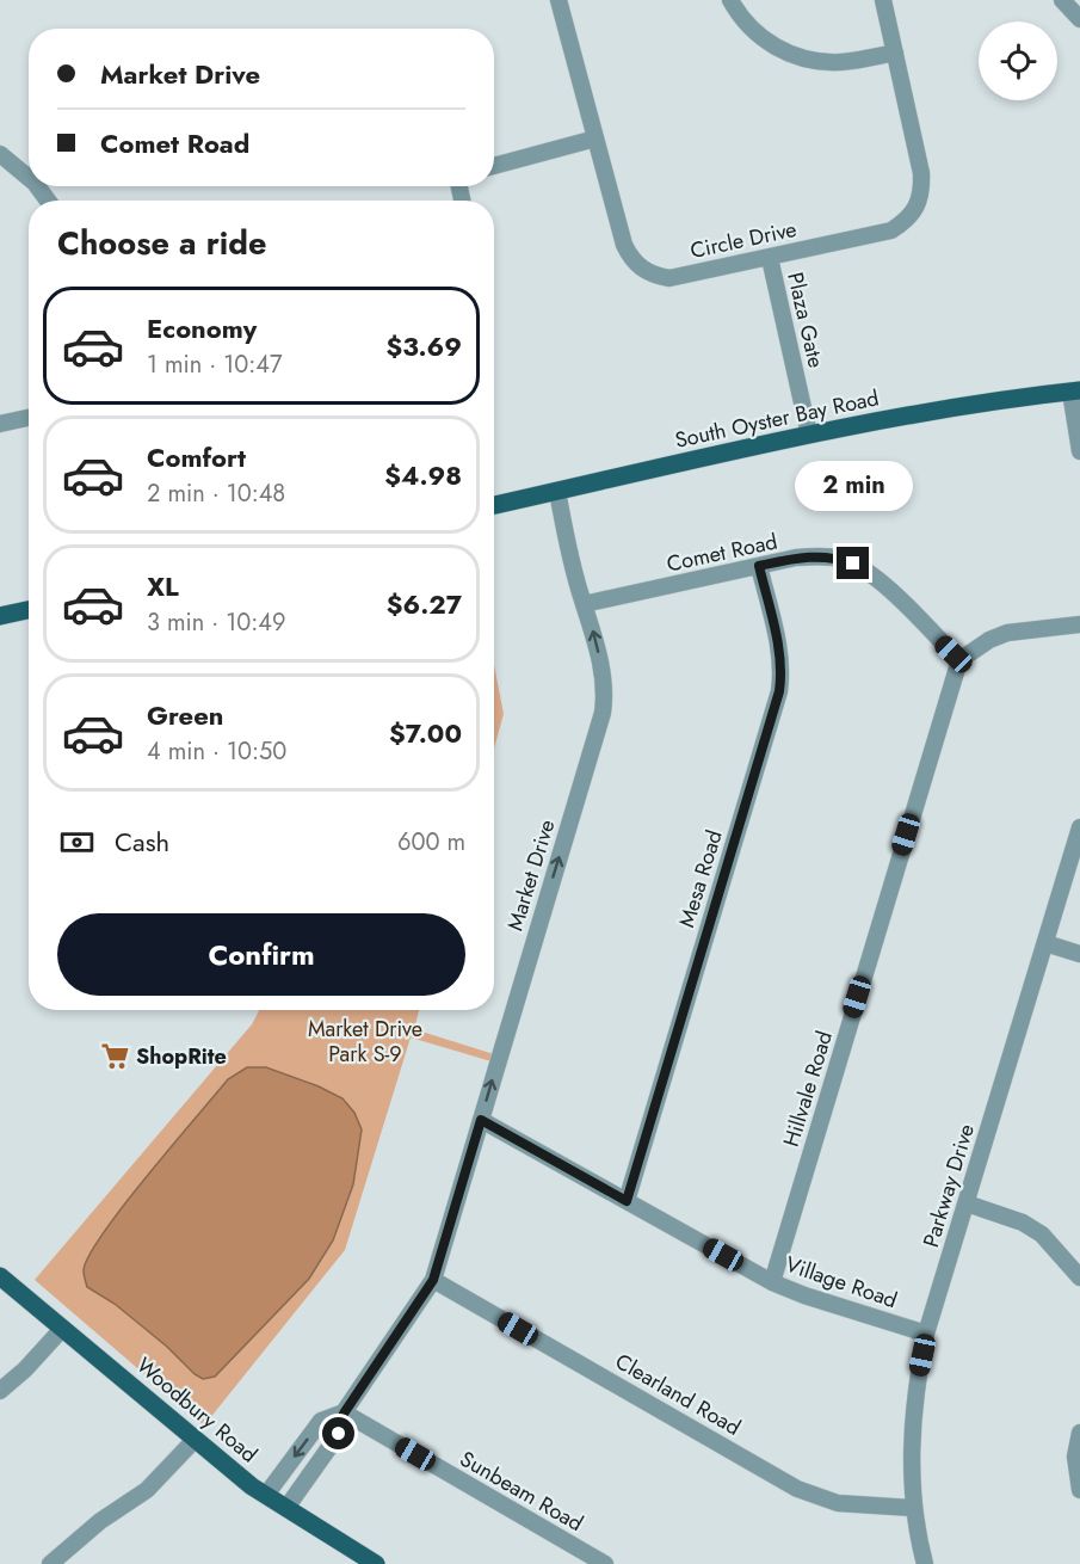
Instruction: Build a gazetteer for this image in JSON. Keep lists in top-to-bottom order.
{
  "streets": {
    "main road": ["South Oyster Bay Road", "Woodbury Road"],
    "street": [
      "Circle Drive",
      "Plaza Gate",
      "Comet Road",
      "Market Drive",
      "Mesa Road",
      "Hillvale Road",
      "Parkway Drive",
      "Village Road",
      "Clearland Road",
      "Sunbeam Road"
    ]
  },
  "crossings": [
    ["Circle Drive", "Plaza Gate"],
    ["Plaza Gate", "South Oyster Bay Road"],
    ["South Oyster Bay Road", "Market Drive"],
    ["Comet Road", "Market Drive"],
    ["Comet Road", "Mesa Road"],
    ["Comet Road", "Hillvale Road"],
    ["Market Drive", "Village Road"],
    ["Market Drive", "Clearland Road"],
    ["Market Drive", "Woodbury Road"],
    ["Market Drive", "Sunbeam Road"],
    ["Mesa Road", "Village Road"],
    ["Hillvale Road", "Village Road"],
    ["Parkway Drive", "Village Road"],
    ["Parkway Drive", "Clearland Road"]
  ],
  "parks": ["Market Drive Park S-9"],
  "places": {
    "supermarket": ["ShopRite"]
  },
  "page": {
    "banner": ["Market Drive", "Comet Road"],
    "heading": "Choose a ride",
    "list": [
      {
        "name": "Economy",
        "note": "1 min · 10:47",
        "value": "$3.69"
      },
      {
        "name": "Comfort",
        "note": "2 min · 10:48",
        "value": "$4.98"
      },
      {
        "name": "XL",
        "note": "3 min · 10:49",
        "value": "$6.27"
      },
      {
        "name": "Green",
        "note": "4 min · 10:50",
        "value": "$7.00"
      }
    ],
    "bubble": "2 min",
    "pay": ["Cash", "600 m"],
    "buttons": "Confirm"
  }
}
